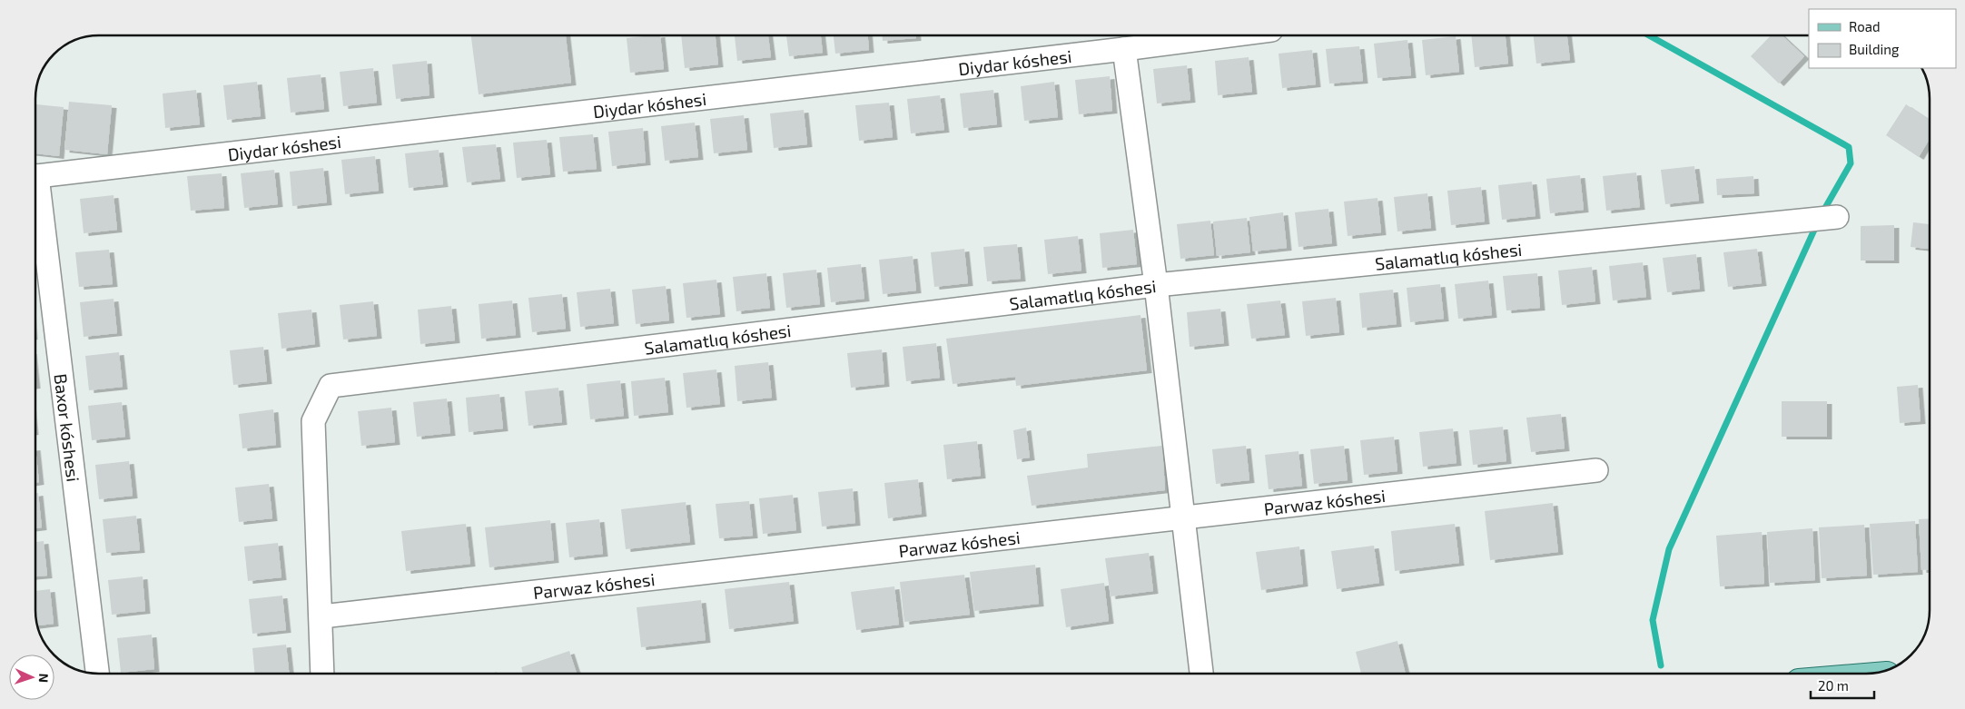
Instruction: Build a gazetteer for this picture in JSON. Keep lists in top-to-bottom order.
{
  "streets": {
    "street": [
      "Diydar kóshesi",
      "Salamatlıq kóshesi",
      "Baxor kóshesi",
      "Parwaz kóshesi"
    ]
  },
  "crossings": [
    ["Salamatlıq kóshesi", "Parwaz kóshesi"]
  ],
  "legend": ["Road", "Building"],
  "scale_bar": "20 m",
  "north": "right"
}
